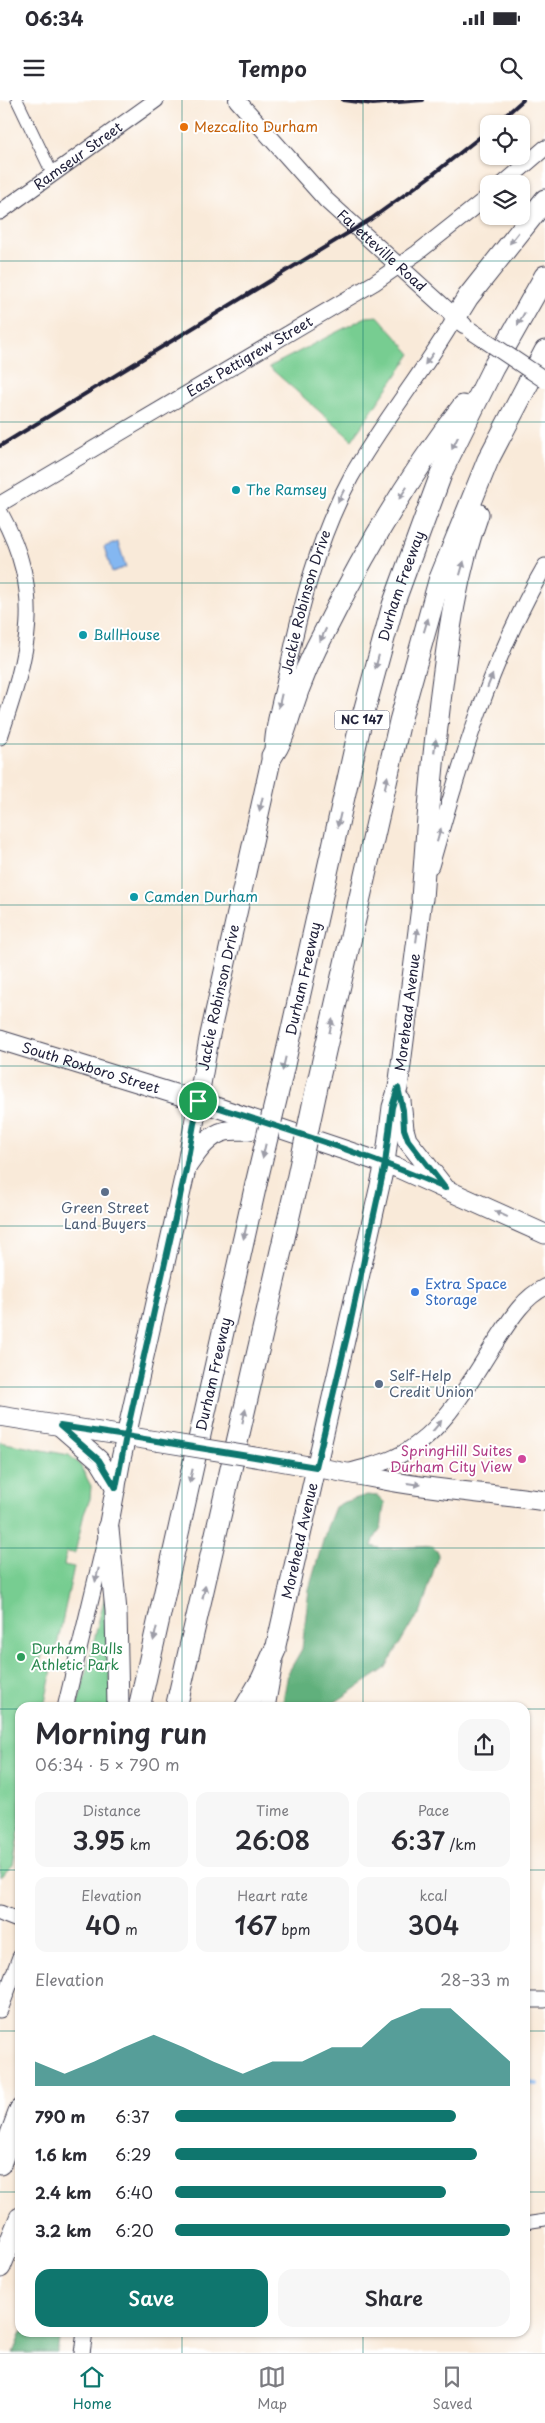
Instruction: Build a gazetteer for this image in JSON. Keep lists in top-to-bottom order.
{
  "streets": {
    "highway": ["Durham Freeway", "NC 147"],
    "main road": [
      "Fayetteville Road",
      "Jackie Robinson Drive",
      "Morehead Avenue",
      "South Roxboro Street"
    ],
    "street": ["Ramseur Street", "East Pettigrew Street"]
  },
  "crossings": [
    ["Fayetteville Road", "East Pettigrew Street"],
    ["Fayetteville Road", "Jackie Robinson Drive"],
    ["Jackie Robinson Drive", "South Roxboro Street"],
    ["Morehead Avenue", "South Roxboro Street"]
  ],
  "one_way": ["Jackie Robinson Drive", "Morehead Avenue"],
  "places": [
    "Mezcalito Durham",
    "The Ramsey",
    "BullHouse",
    "Camden Durham",
    "Green Street Land Buyers",
    "Extra Space Storage",
    "Self-Help Credit Union",
    "SpringHill Suites Durham City View",
    "Durham Bulls Athletic Park"
  ],
  "page": {
    "status": "06:34",
    "header": "Tempo",
    "heading": ["Morning run", "06:34 · 5 × 790 m"],
    "stats": [
      ["Distance", "3.95 km"],
      ["Time", "26:08"],
      ["Pace", "6:37 /km"],
      ["Elevation", "40 m"],
      ["Heart rate", "167 bpm"],
      ["kcal", "304"]
    ],
    "chart": ["Elevation", "28–33 m"],
    "list": [
      {
        "name": "790 m",
        "note": "6:37"
      },
      {
        "name": "1.6 km",
        "note": "6:29"
      },
      {
        "name": "2.4 km",
        "note": "6:40"
      },
      {
        "name": "3.2 km",
        "note": "6:20"
      }
    ],
    "buttons": ["Save", "Share"],
    "tabs": ["Home", "Map", "Saved"]
  }
}
